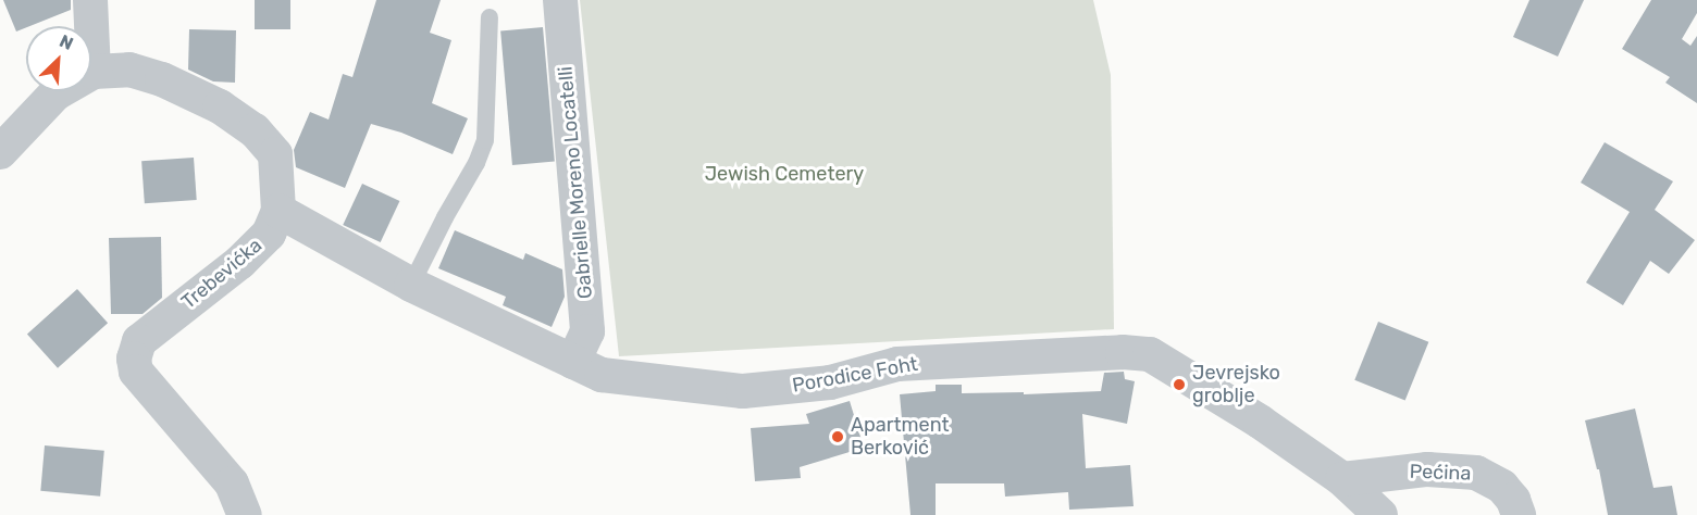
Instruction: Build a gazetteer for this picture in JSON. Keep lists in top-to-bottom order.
{
  "streets": {
    "street": [
      "Gabrielle Moreno Locatelli",
      "Trebevićka",
      "Porodice Foht",
      "Pećina"
    ]
  },
  "crossings": [
    ["Gabrielle Moreno Locatelli", "Porodice Foht"],
    ["Trebevićka", "Porodice Foht"],
    ["Porodice Foht", "Pećina"]
  ],
  "parks": ["Jewish Cemetery"],
  "places": ["Jevrejsko groblje", "Apartment Berković"],
  "north": "top right"
}
